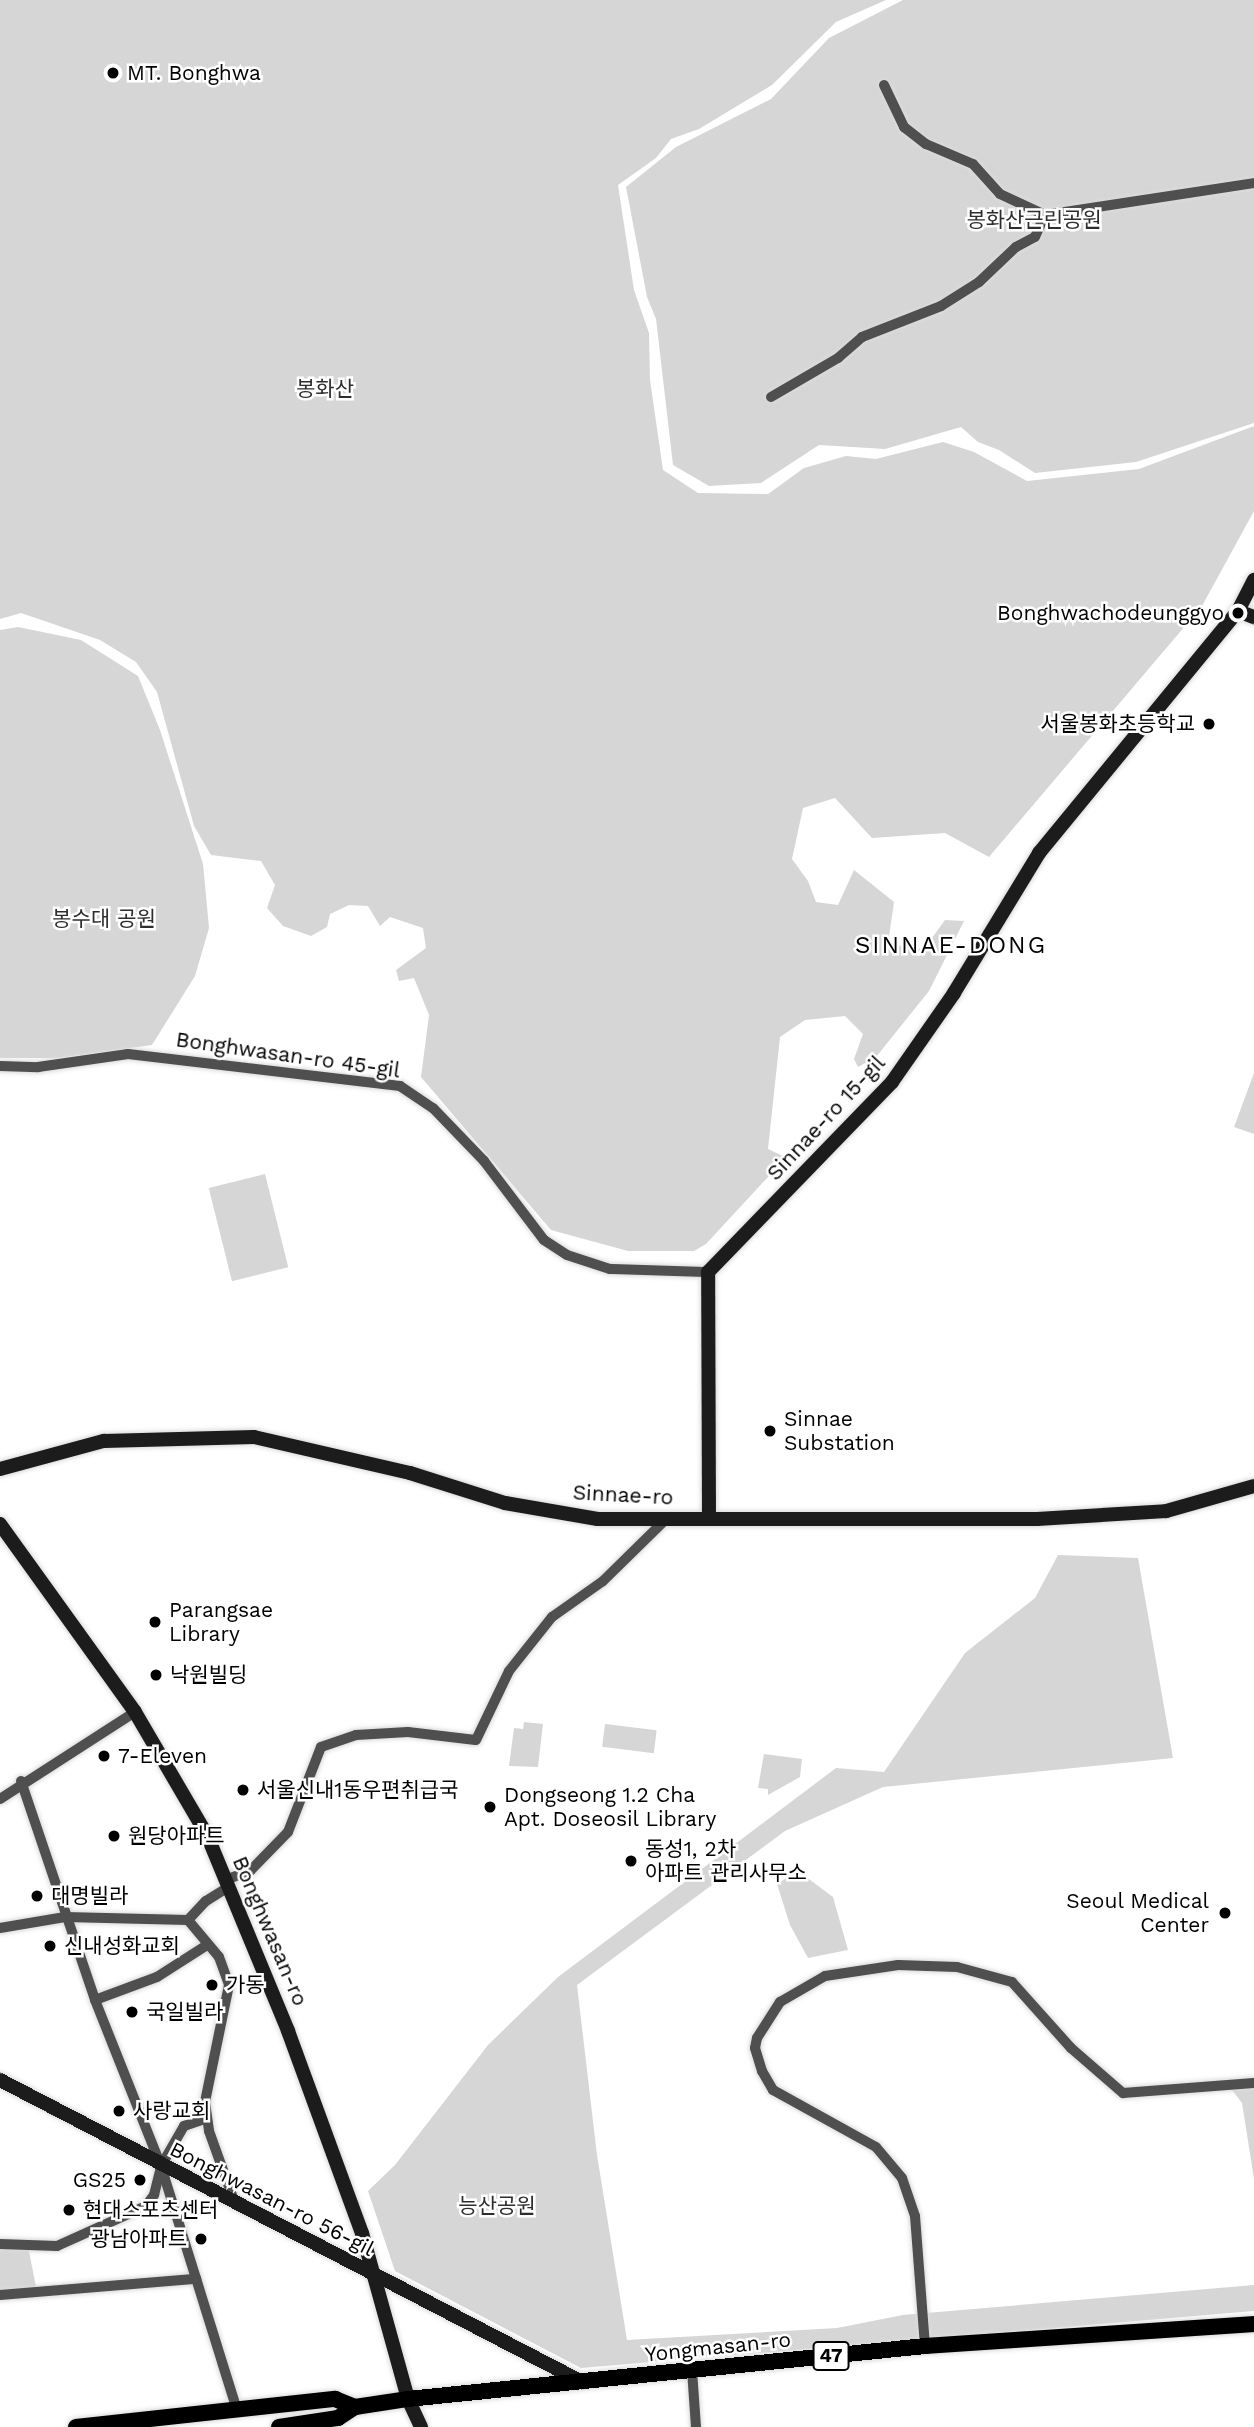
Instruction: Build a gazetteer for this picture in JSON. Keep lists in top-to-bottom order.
{
  "streets": {
    "main road": [
      "Sinnae-ro 15-gil",
      "Sinnae-ro",
      "Bonghwasan-ro",
      "Bonghwasan-ro 56-gil",
      "Yongmasan-ro",
      "47"
    ],
    "street": ["Bonghwasan-ro 45-gil"]
  },
  "crossings": [
    ["Bonghwasan-ro 45-gil", "Sinnae-ro 15-gil"],
    ["Bonghwasan-ro", "Bonghwasan-ro 56-gil"],
    ["Bonghwasan-ro", "Yongmasan-ro"],
    ["Bonghwasan-ro 56-gil", "Yongmasan-ro"]
  ],
  "districts": ["SINNAE-DONG"],
  "parks": [
    "봉화산근린공원",
    "봉화산",
    "봉수대 공원",
    "능산공원"
  ],
  "places": [
    "MT. Bonghwa",
    "Bonghwachodeunggyo",
    "서울봉화초등학교",
    "Sinnae Substation",
    "Parangsae Library",
    "낙원빌딩",
    "7-Eleven",
    "서울신내1동우편취급국",
    "Dongseong 1.2 Cha Apt. Doseosil Library",
    "원당아파트",
    "동성1, 2차 아파트 관리사무소",
    "대명빌라",
    "Seoul Medical Center",
    "신내성화교회",
    "가동",
    "국일빌라",
    "사랑교회",
    "GS25",
    "현대스포츠센터",
    "광남아파트"
  ]
}
